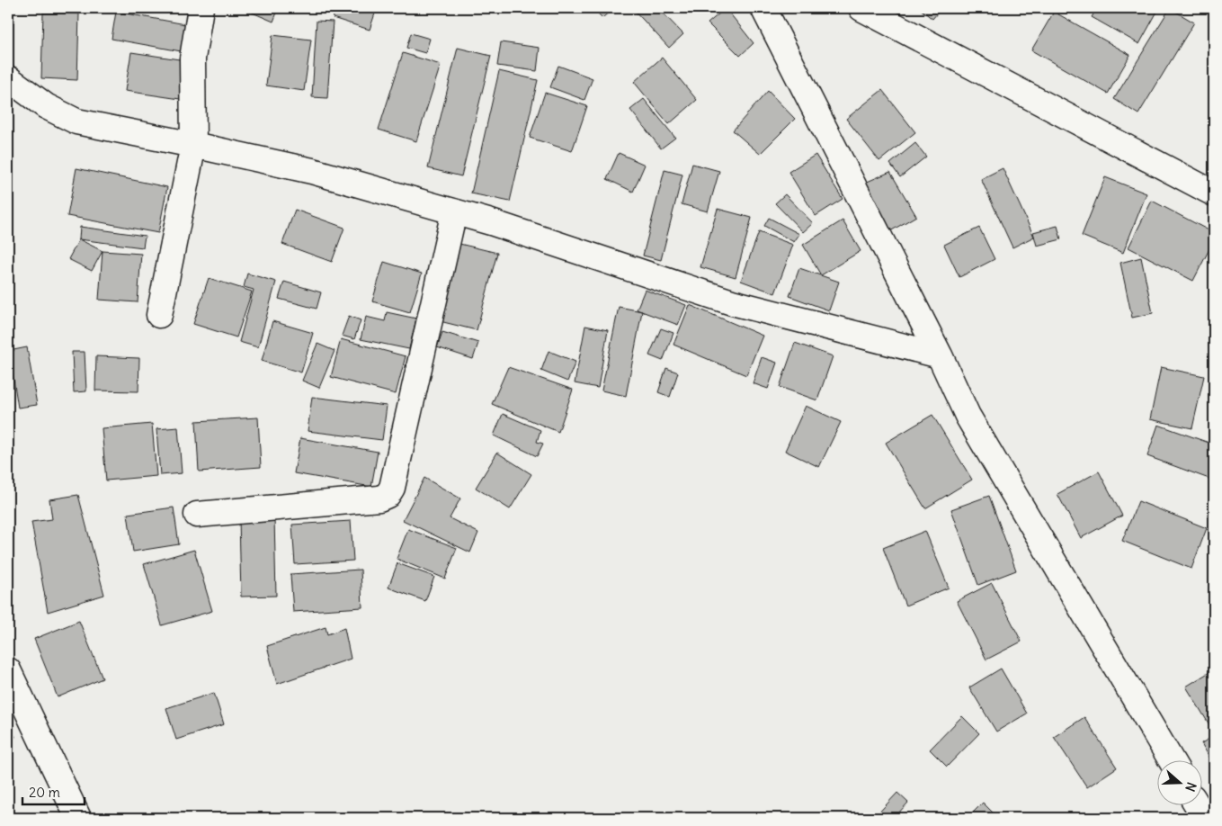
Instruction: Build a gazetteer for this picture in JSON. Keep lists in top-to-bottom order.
{
  "scale_bar": "20 m",
  "north": "right"
}
